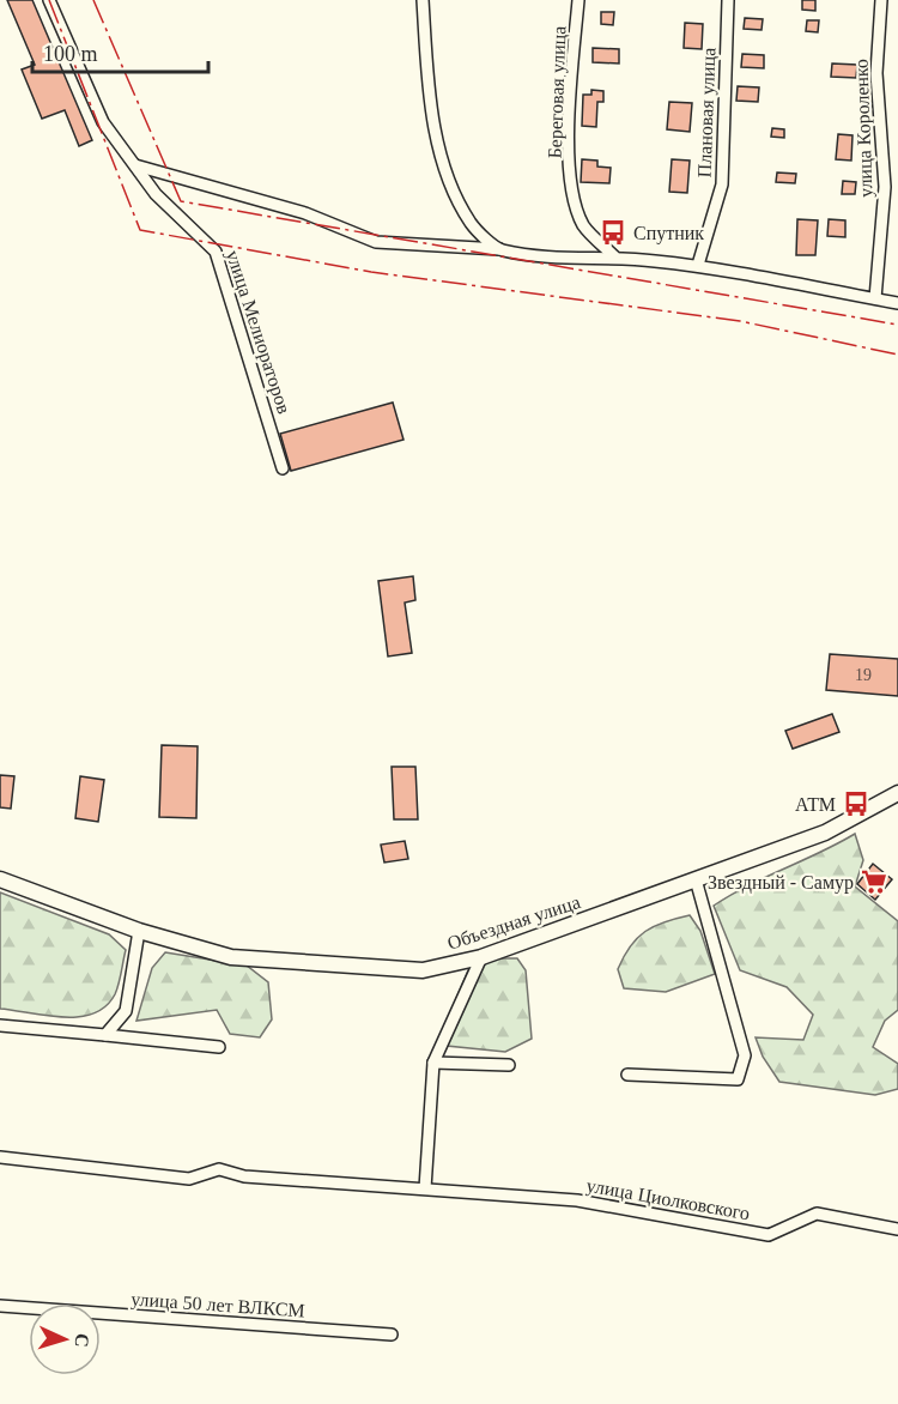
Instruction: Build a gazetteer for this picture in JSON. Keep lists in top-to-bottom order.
{
  "streets": {
    "main road": ["Объездная улица"],
    "street": [
      "Береговая улица",
      "Плановая улица",
      "улица Короленко",
      "улица Мелиораторов",
      "улица Циолковского",
      "улица 50 лет ВЛКСМ"
    ]
  },
  "places": {
    "bus stop": ["Спутник", "АТМ"],
    "supermarket": ["Звездный - Самур"]
  },
  "house_numbers": ["19"],
  "scale_bar": "100 m",
  "north": "right"
}
